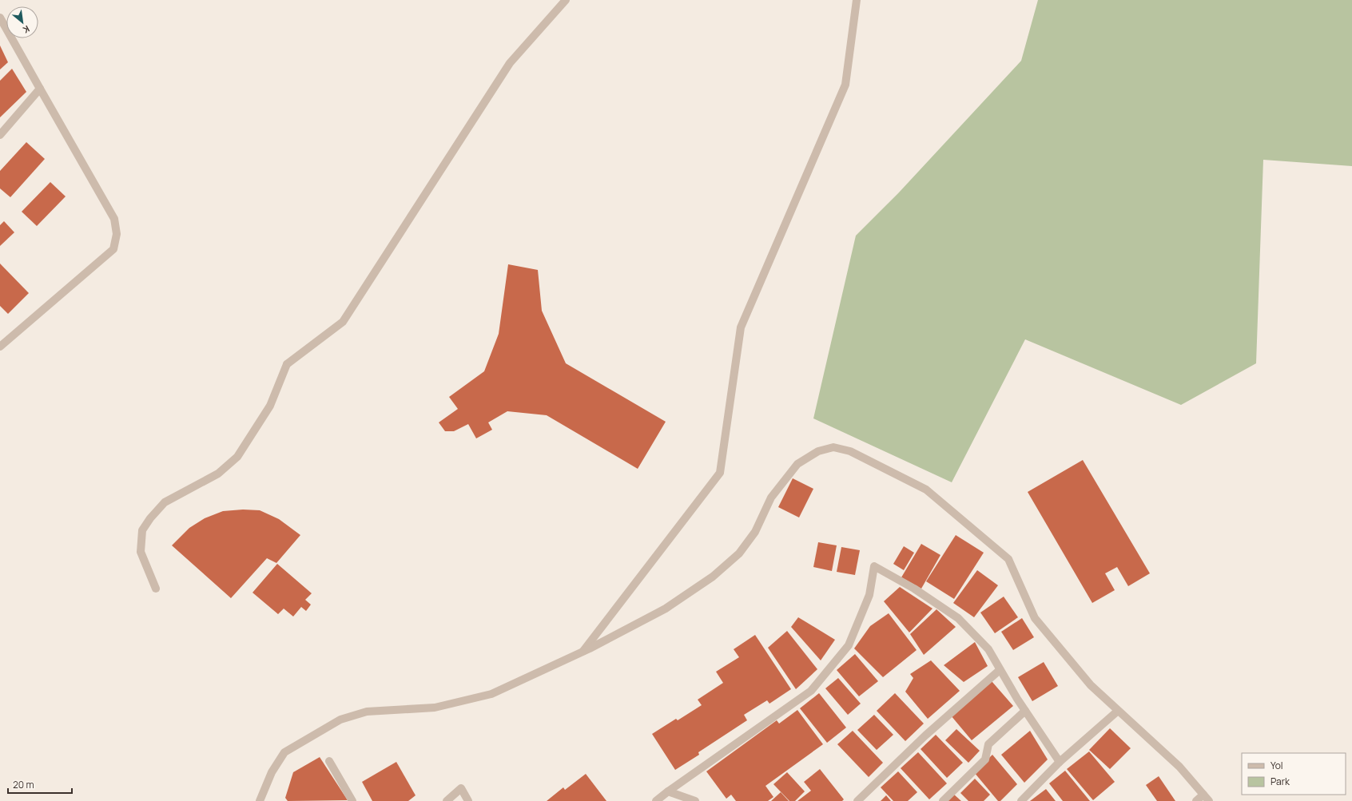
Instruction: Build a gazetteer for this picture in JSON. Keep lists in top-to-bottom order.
{
  "legend": ["Yol", "Park"],
  "scale_bar": "20 m",
  "north": "bottom right"
}
